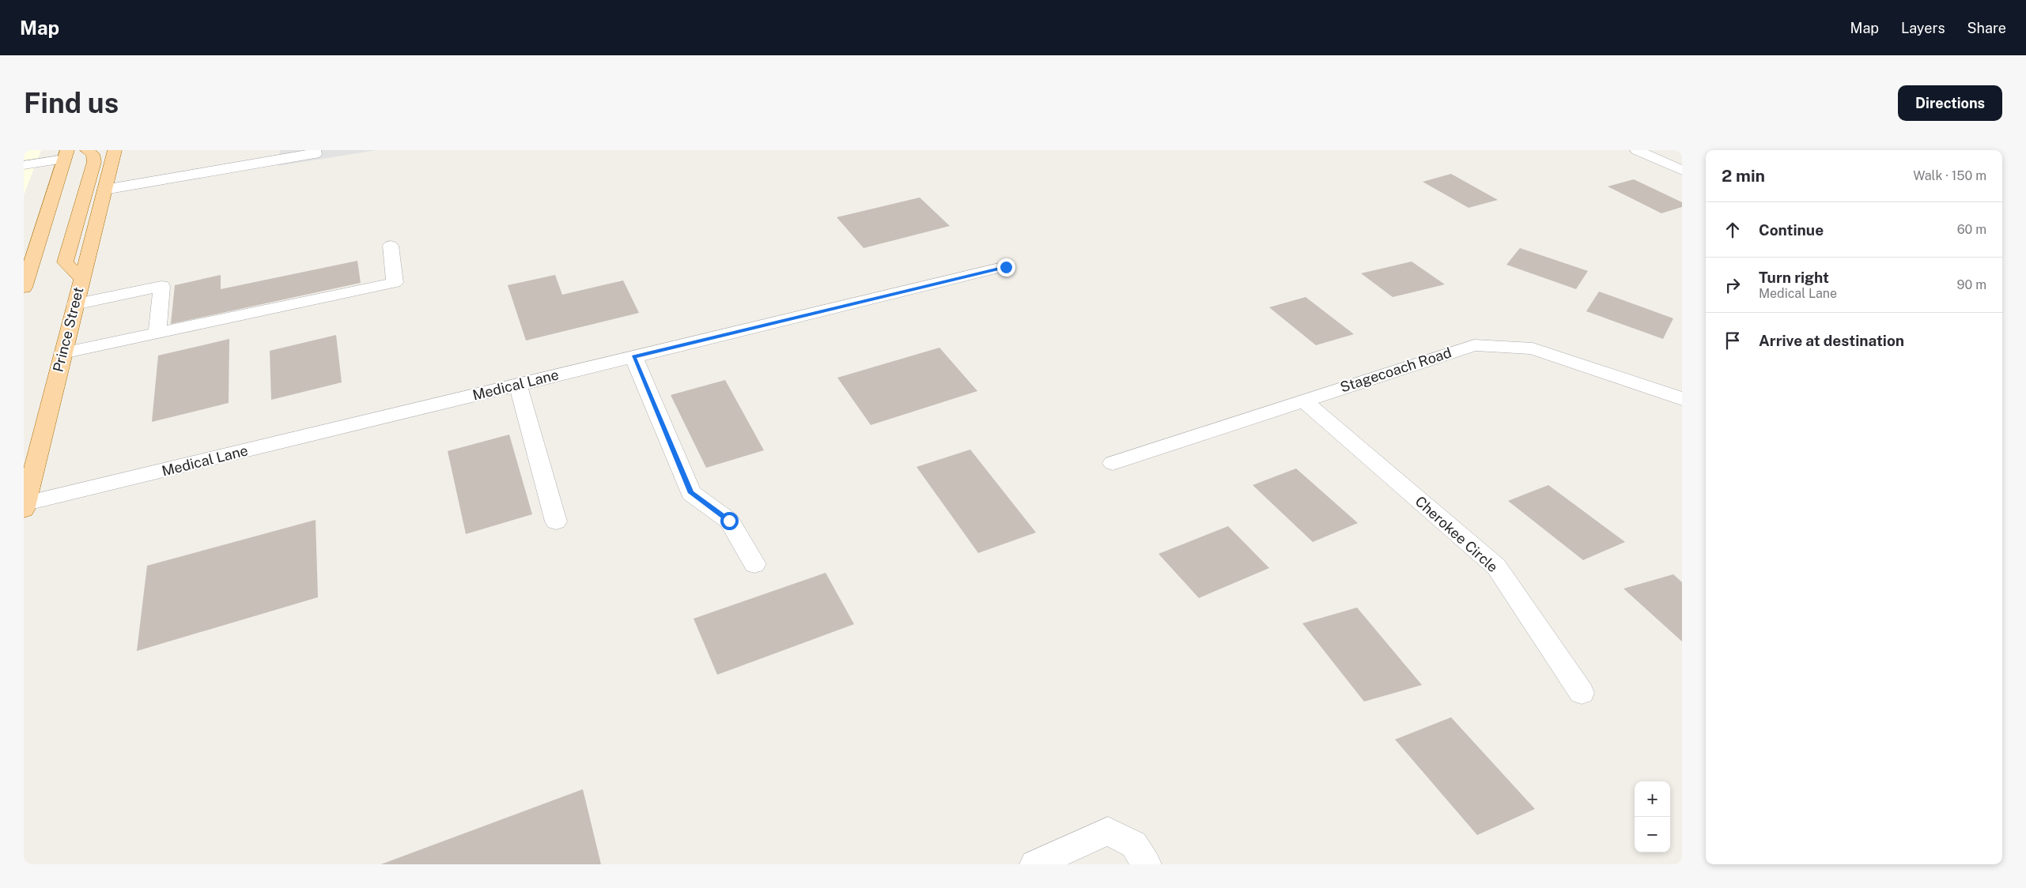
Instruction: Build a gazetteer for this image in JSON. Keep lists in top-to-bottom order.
{
  "streets": {
    "main road": ["Prince Street"],
    "street": ["Stagecoach Road", "Medical Lane", "Cherokee Circle"]
  },
  "crossings": [
    ["Prince Street", "Medical Lane"],
    ["Stagecoach Road", "Cherokee Circle"]
  ],
  "page": {
    "header": "Map",
    "nav": ["Map", "Layers", "Share"],
    "buttons": "Directions",
    "title": "Find us",
    "heading": ["2 min", "Walk · 150 m"],
    "list": [
      ["Continue", "60 m"],
      ["Turn right", "Medical Lane", "90 m"],
      "Arrive at destination"
    ],
    "map_buttons": ["+", "−"]
  }
}
